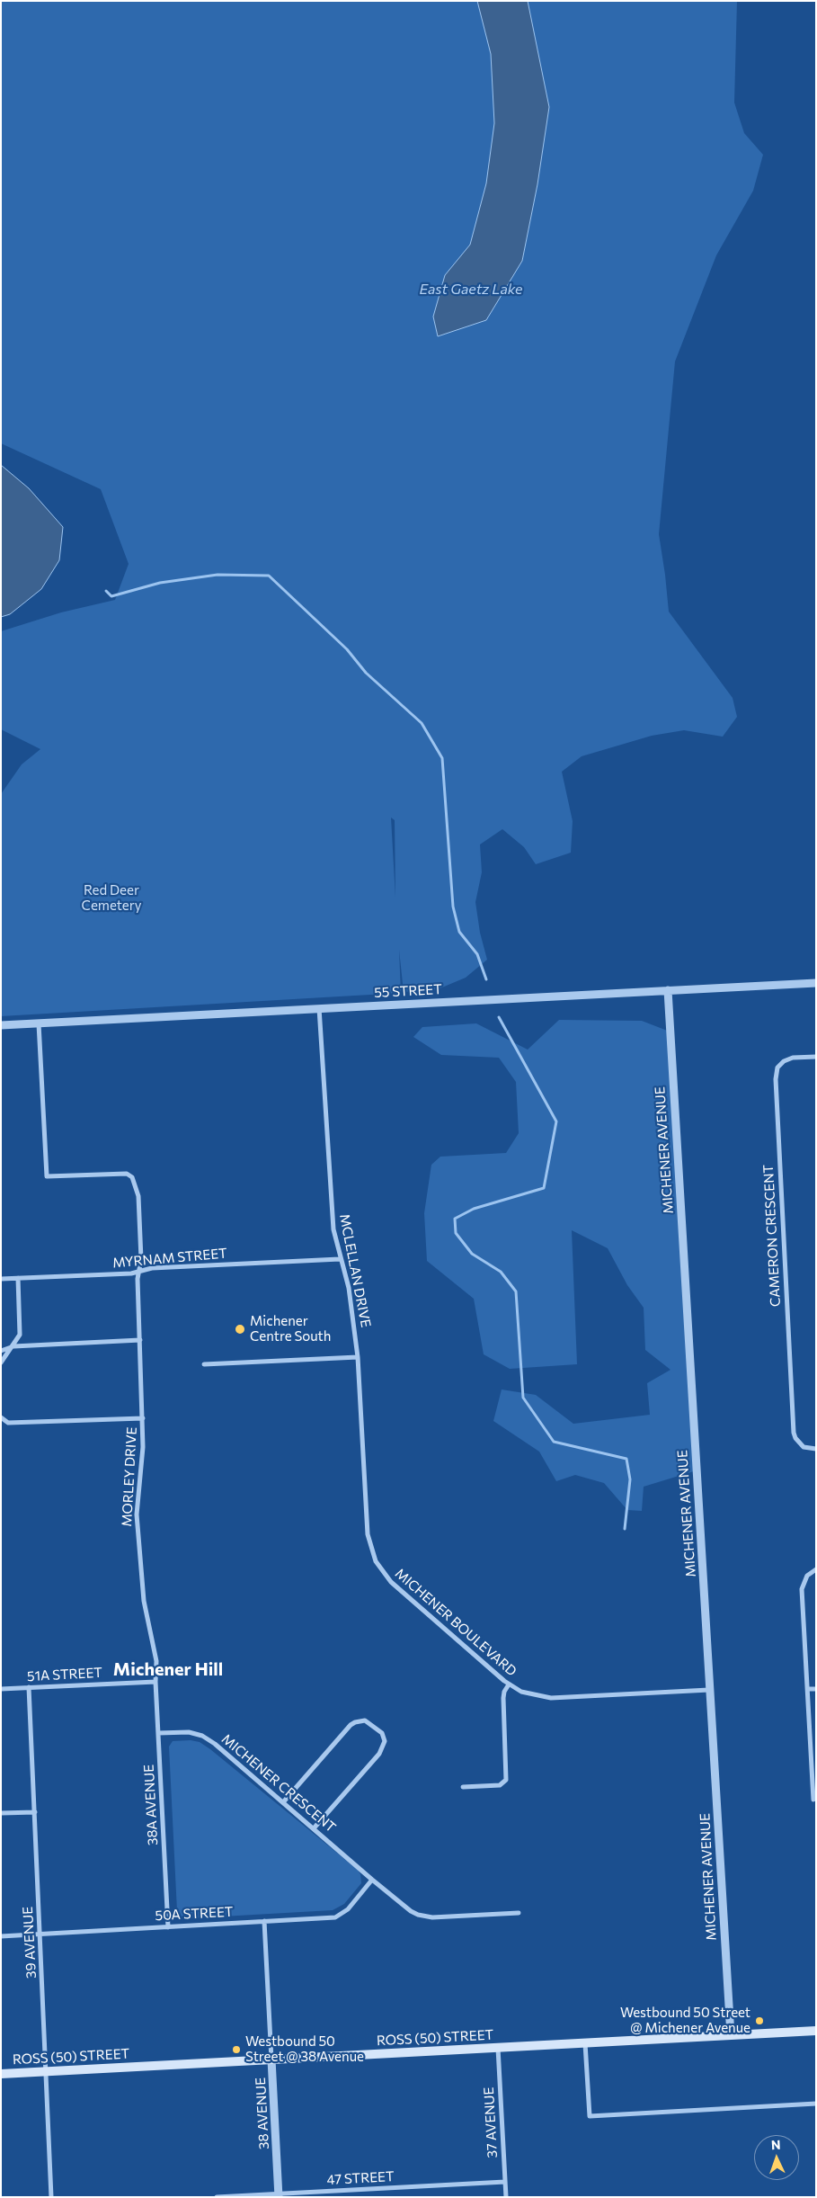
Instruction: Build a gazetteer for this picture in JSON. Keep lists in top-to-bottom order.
{
  "streets": {
    "main road": ["ROSS (50) STREET"],
    "street": [
      "55 STREET",
      "MICHENER AVENUE",
      "CAMERON CRESCENT",
      "MYRNAM STREET",
      "MCLELLAN DRIVE",
      "MORLEY DRIVE",
      "MICHENER BOULEVARD",
      "51A STREET",
      "MICHENER CRESCENT",
      "38A AVENUE",
      "50A STREET",
      "39 AVENUE",
      "38 AVENUE",
      "37 AVENUE",
      "47 STREET"
    ]
  },
  "crossings": [
    ["55 STREET", "MICHENER AVENUE"],
    ["55 STREET", "MCLELLAN DRIVE"],
    ["55 STREET", "MORLEY DRIVE"],
    ["MICHENER AVENUE", "MICHENER BOULEVARD"],
    ["MICHENER AVENUE", "ROSS (50) STREET"],
    ["MYRNAM STREET", "MCLELLAN DRIVE"],
    ["MYRNAM STREET", "MORLEY DRIVE"],
    ["MCLELLAN DRIVE", "MICHENER BOULEVARD"],
    ["MORLEY DRIVE", "51A STREET"],
    ["MORLEY DRIVE", "38A AVENUE"],
    ["51A STREET", "38A AVENUE"],
    ["51A STREET", "39 AVENUE"],
    ["MICHENER CRESCENT", "38A AVENUE"],
    ["MICHENER CRESCENT", "50A STREET"],
    ["38A AVENUE", "50A STREET"],
    ["50A STREET", "39 AVENUE"],
    ["50A STREET", "38 AVENUE"],
    ["39 AVENUE", "ROSS (50) STREET"],
    ["ROSS (50) STREET", "38 AVENUE"],
    ["ROSS (50) STREET", "37 AVENUE"],
    ["38 AVENUE", "47 STREET"],
    ["37 AVENUE", "47 STREET"]
  ],
  "districts": ["Michener Hill"],
  "water": ["East Gaetz Lake"],
  "parks": ["Red Deer Cemetery"],
  "places": ["Michener Centre South", "Westbound 50 Street @ Michener Avenue", "Westbound 50 Street @ 38 Avenue"],
  "north": "top"
}
